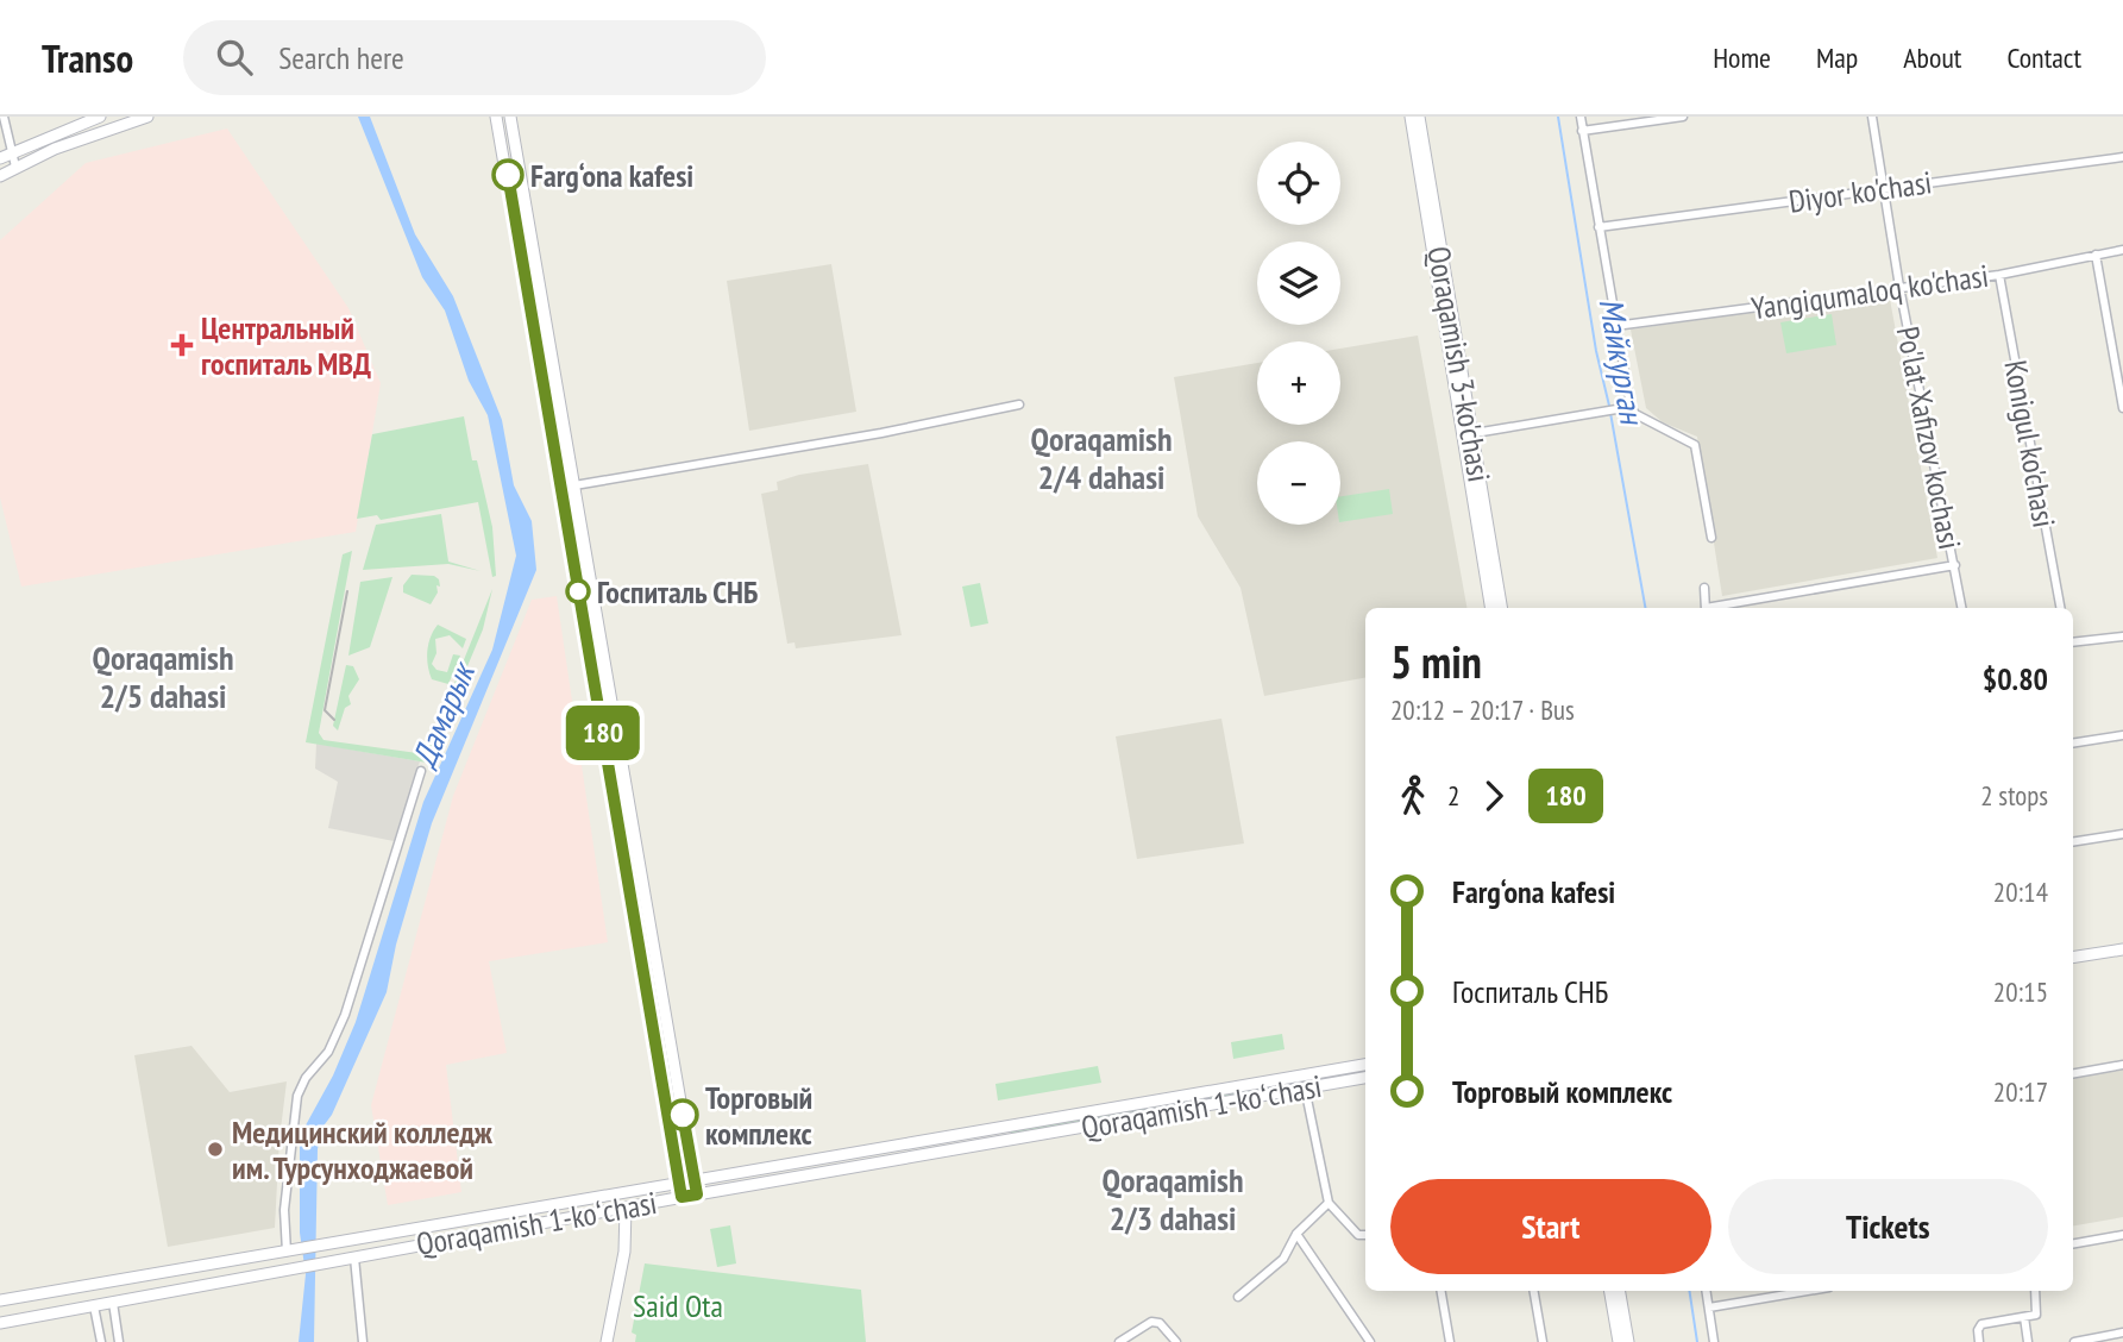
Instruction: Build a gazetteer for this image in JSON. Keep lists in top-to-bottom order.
{
  "streets": {
    "main road": ["Qoraqamish 3-ko'chasi", "Qoraqamish 1-koʻchasi"],
    "street": [
      "Diyor ko'chasi",
      "Yangiqumaloq ko'chasi",
      "Po'lat Xafizov kochasi",
      "Konigul ko'chasi"
    ]
  },
  "crossings": [
    ["Diyor ko'chasi", "Po'lat Xafizov kochasi"],
    ["Yangiqumaloq ko'chasi", "Po'lat Xafizov kochasi"],
    ["Yangiqumaloq ko'chasi", "Konigul ko'chasi"]
  ],
  "districts": ["Qoraqamish 2/4 dahasi", "Qoraqamish 2/5 dahasi", "Qoraqamish 2/3 dahasi"],
  "water": ["Майкурган", "Дамарык"],
  "parks": ["Said Ota"],
  "places": {
    "other": [
      "Farg‘ona kafesi",
      "Госпиталь СНБ",
      "Торговый комплекс",
      "Медицинский колледж им. Турсунходжаевой"
    ],
    "health": ["Центральный госпиталь МВД"]
  },
  "lines": ["bus line 180"],
  "page": {
    "header": "Transo",
    "search": "Search here",
    "nav": [
      "Home",
      "Map",
      "About",
      "Contact"
    ],
    "on_map": "180",
    "map_buttons": ["+", "−"],
    "heading": ["5 min", "20:12 – 20:17 · Bus", "$0.80"],
    "legs": ["2", "180", "2 stops"],
    "list": [
      {
        "name": "Farg‘ona kafesi",
        "value": "20:14"
      },
      {
        "name": "Госпиталь СНБ",
        "value": "20:15"
      },
      {
        "name": "Торговый комплекс",
        "value": "20:17"
      }
    ],
    "buttons": ["Start", "Tickets"]
  }
}
